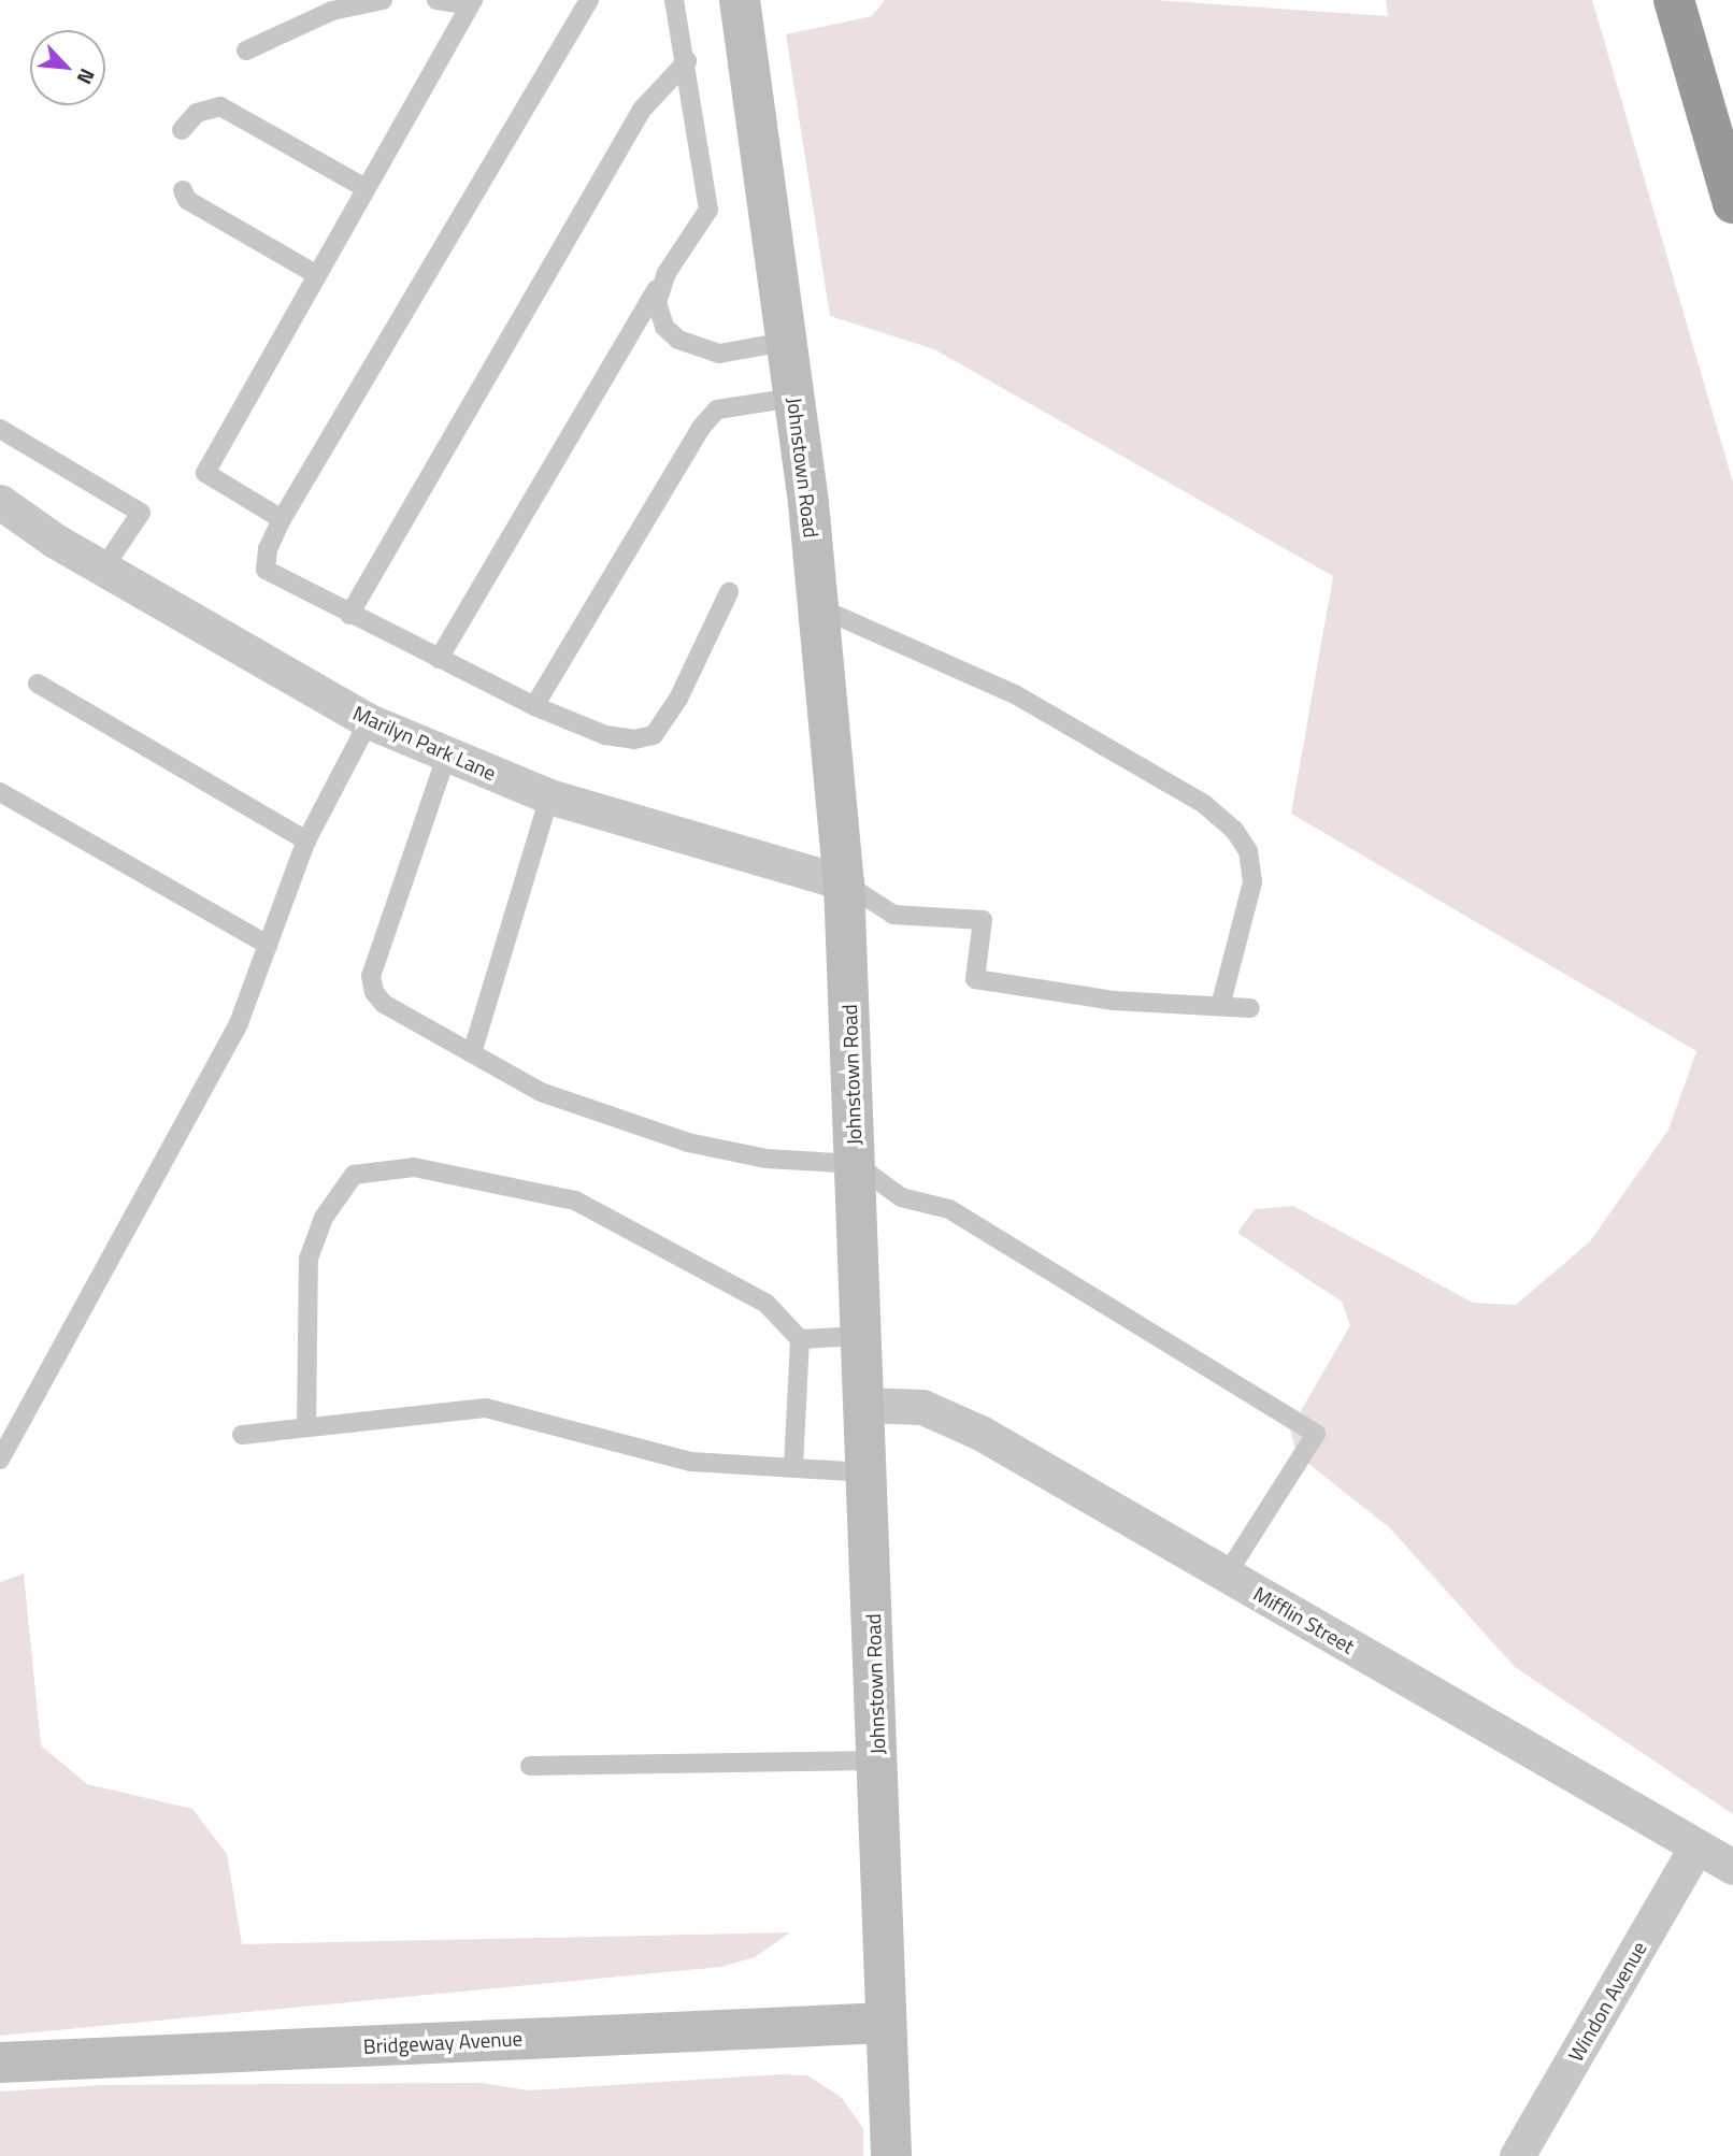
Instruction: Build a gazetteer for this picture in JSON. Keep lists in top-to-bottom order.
{
  "streets": {
    "main road": ["Johnstown Road", "Bridgeway Avenue"],
    "street": ["Marilyn Park Lane", "Mifflin Street", "Windon Avenue"]
  },
  "crossings": [
    ["Johnstown Road", "Marilyn Park Lane"],
    ["Johnstown Road", "Mifflin Street"],
    ["Johnstown Road", "Bridgeway Avenue"],
    ["Mifflin Street", "Windon Avenue"]
  ],
  "north": "bottom right"
}
